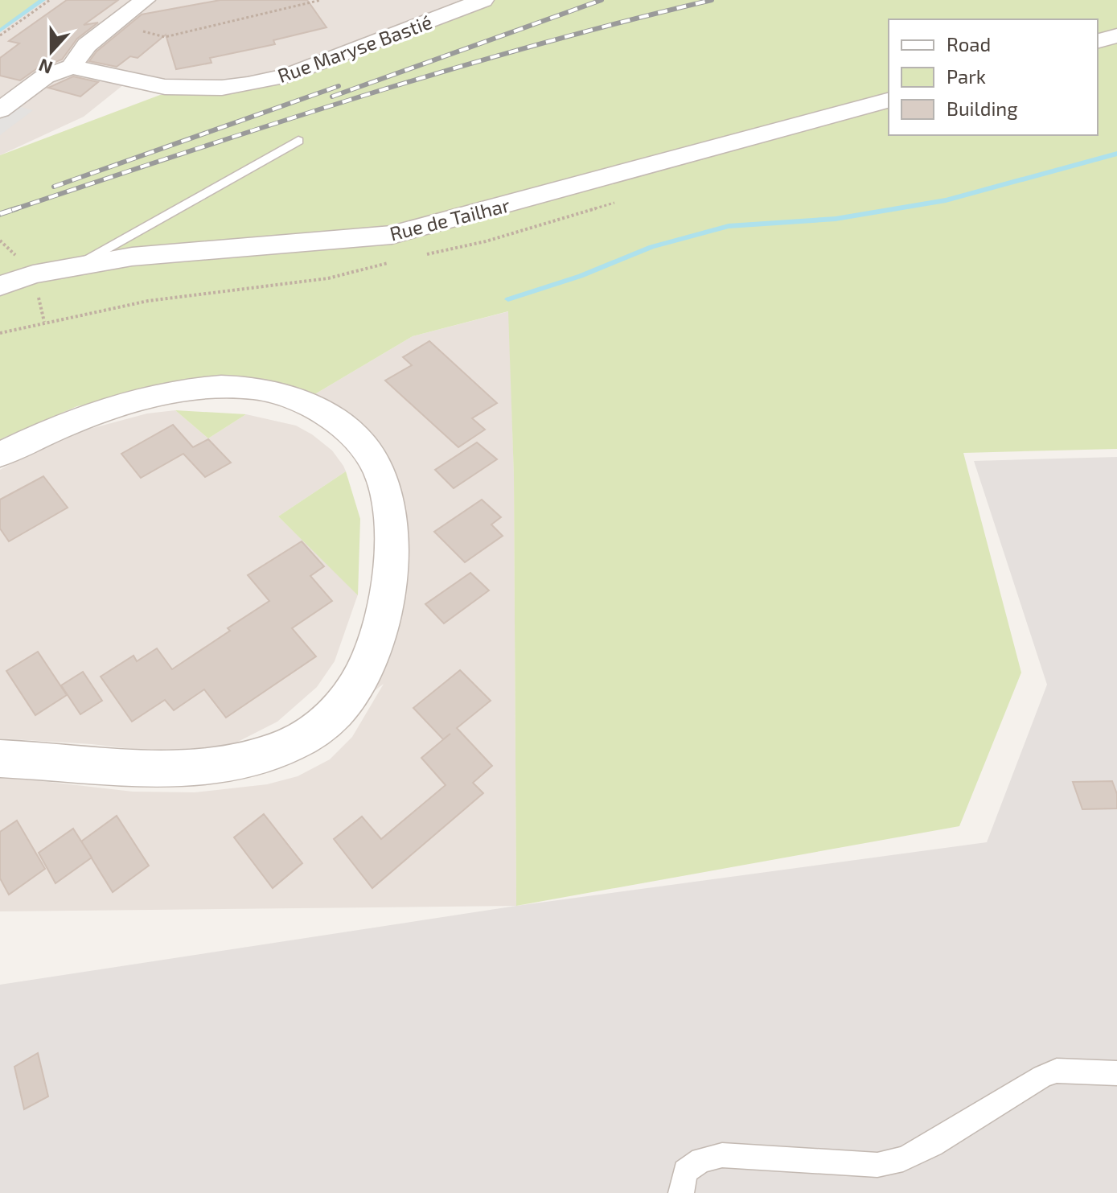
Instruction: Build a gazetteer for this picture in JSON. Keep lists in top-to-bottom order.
{
  "streets": {
    "street": ["Rue Maryse Bastié", "Rue de Tailhar"]
  },
  "legend": ["Road", "Park", "Building"],
  "north": "bottom"
}
